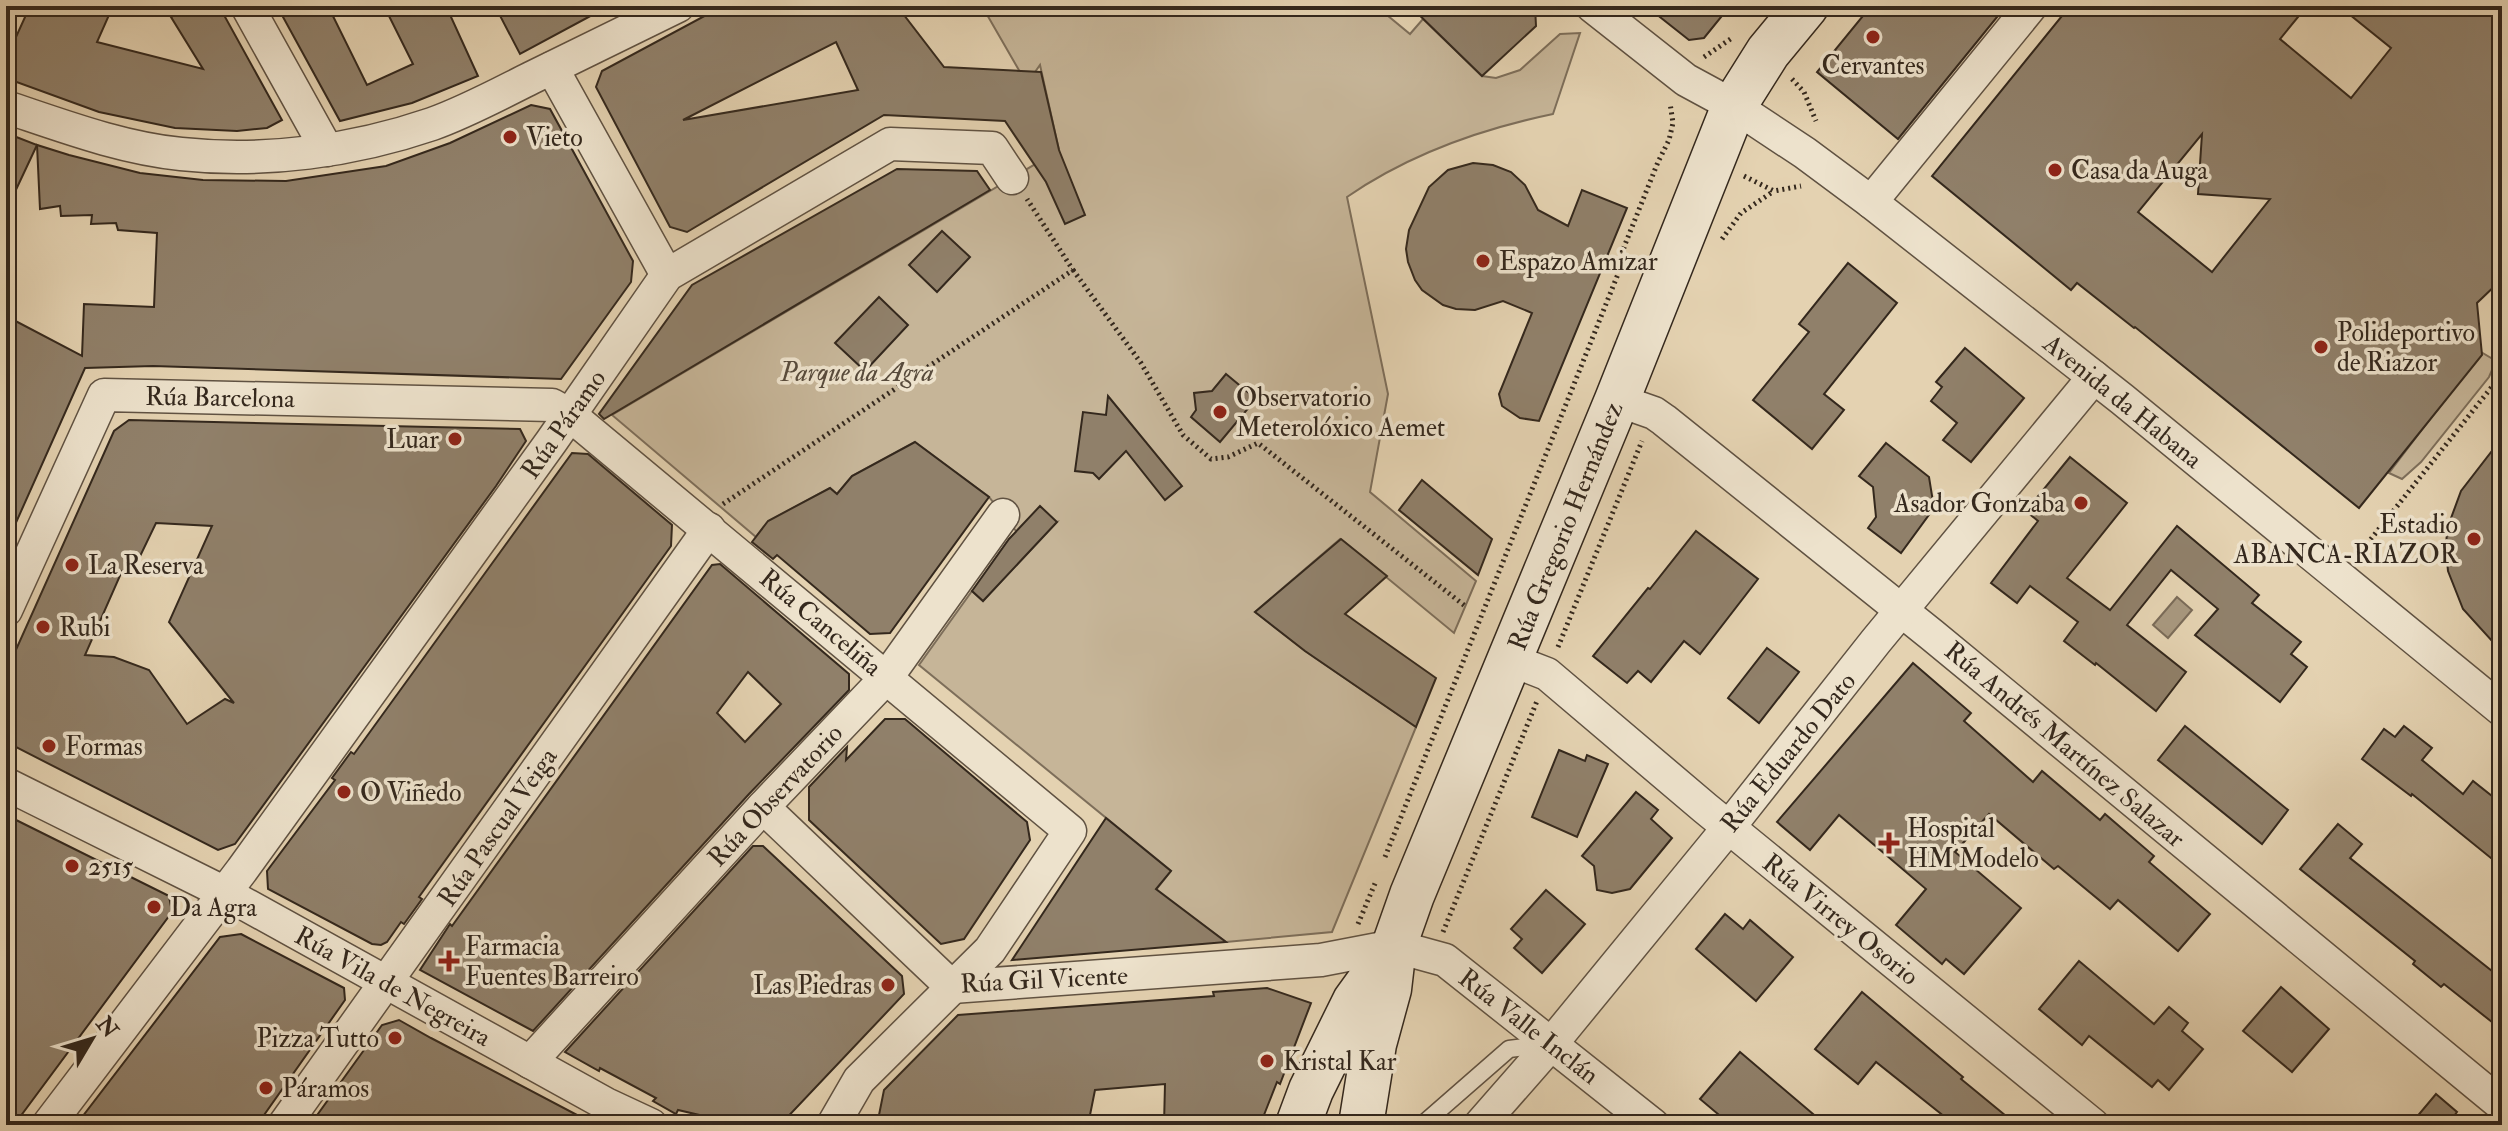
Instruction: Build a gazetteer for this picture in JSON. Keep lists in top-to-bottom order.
{
  "streets": {
    "street": [
      "Rúa Barcelona",
      "Avenida da Habana",
      "Rúa Páramo",
      "Rúa Gregorio Hernández",
      "Rúa Canceliña",
      "Rúa Andrés Martínez Salazar",
      "Rúa Eduardo Dato",
      "Rúa Observatorio",
      "Rúa Pascual Veiga",
      "Rúa Virrey Osorio",
      "Rúa Gil Vicente",
      "Rúa Vila de Negreira",
      "Rúa Valle Inclán"
    ]
  },
  "crossings": [
    ["Rúa Barcelona", "Rúa Páramo"],
    ["Rúa Barcelona", "Rúa Canceliña"],
    ["Avenida da Habana", "Rúa Gregorio Hernández"],
    ["Avenida da Habana", "Rúa Eduardo Dato"],
    ["Rúa Páramo", "Rúa Canceliña"],
    ["Rúa Páramo", "Rúa Vila de Negreira"],
    ["Rúa Gregorio Hernández", "Rúa Andrés Martínez Salazar"],
    ["Rúa Gregorio Hernández", "Rúa Virrey Osorio"],
    ["Rúa Gregorio Hernández", "Rúa Gil Vicente"],
    ["Rúa Gregorio Hernández", "Rúa Valle Inclán"],
    ["Rúa Canceliña", "Rúa Observatorio"],
    ["Rúa Canceliña", "Rúa Pascual Veiga"],
    ["Rúa Canceliña", "Rúa Gil Vicente"],
    ["Rúa Andrés Martínez Salazar", "Rúa Eduardo Dato"],
    ["Rúa Eduardo Dato", "Rúa Virrey Osorio"],
    ["Rúa Eduardo Dato", "Rúa Valle Inclán"],
    ["Rúa Observatorio", "Rúa Gil Vicente"],
    ["Rúa Observatorio", "Rúa Vila de Negreira"],
    ["Rúa Pascual Veiga", "Rúa Vila de Negreira"],
    ["Rúa Gil Vicente", "Rúa Valle Inclán"]
  ],
  "parks": ["Parque da Agra"],
  "places": {
    "other": [
      "Cervantes",
      "Vieto",
      "Casa da Auga",
      "Espazo Amizar",
      "Polideportivo de Riazor",
      "Observatorio Meterolóxico Aemet",
      "Luar",
      "Asador Gonzaba",
      "Estadio ABANCA-RIAZOR",
      "La Reserva",
      "Rubi",
      "Formas",
      "O Viñedo",
      "2515",
      "Da Agra",
      "Las Piedras",
      "Pizza Tutto",
      "Kristal Kar",
      "Páramos"
    ],
    "health": ["Hospital HM Modelo", "Farmacia Fuentes Barreiro"]
  },
  "north": "top right"
}
